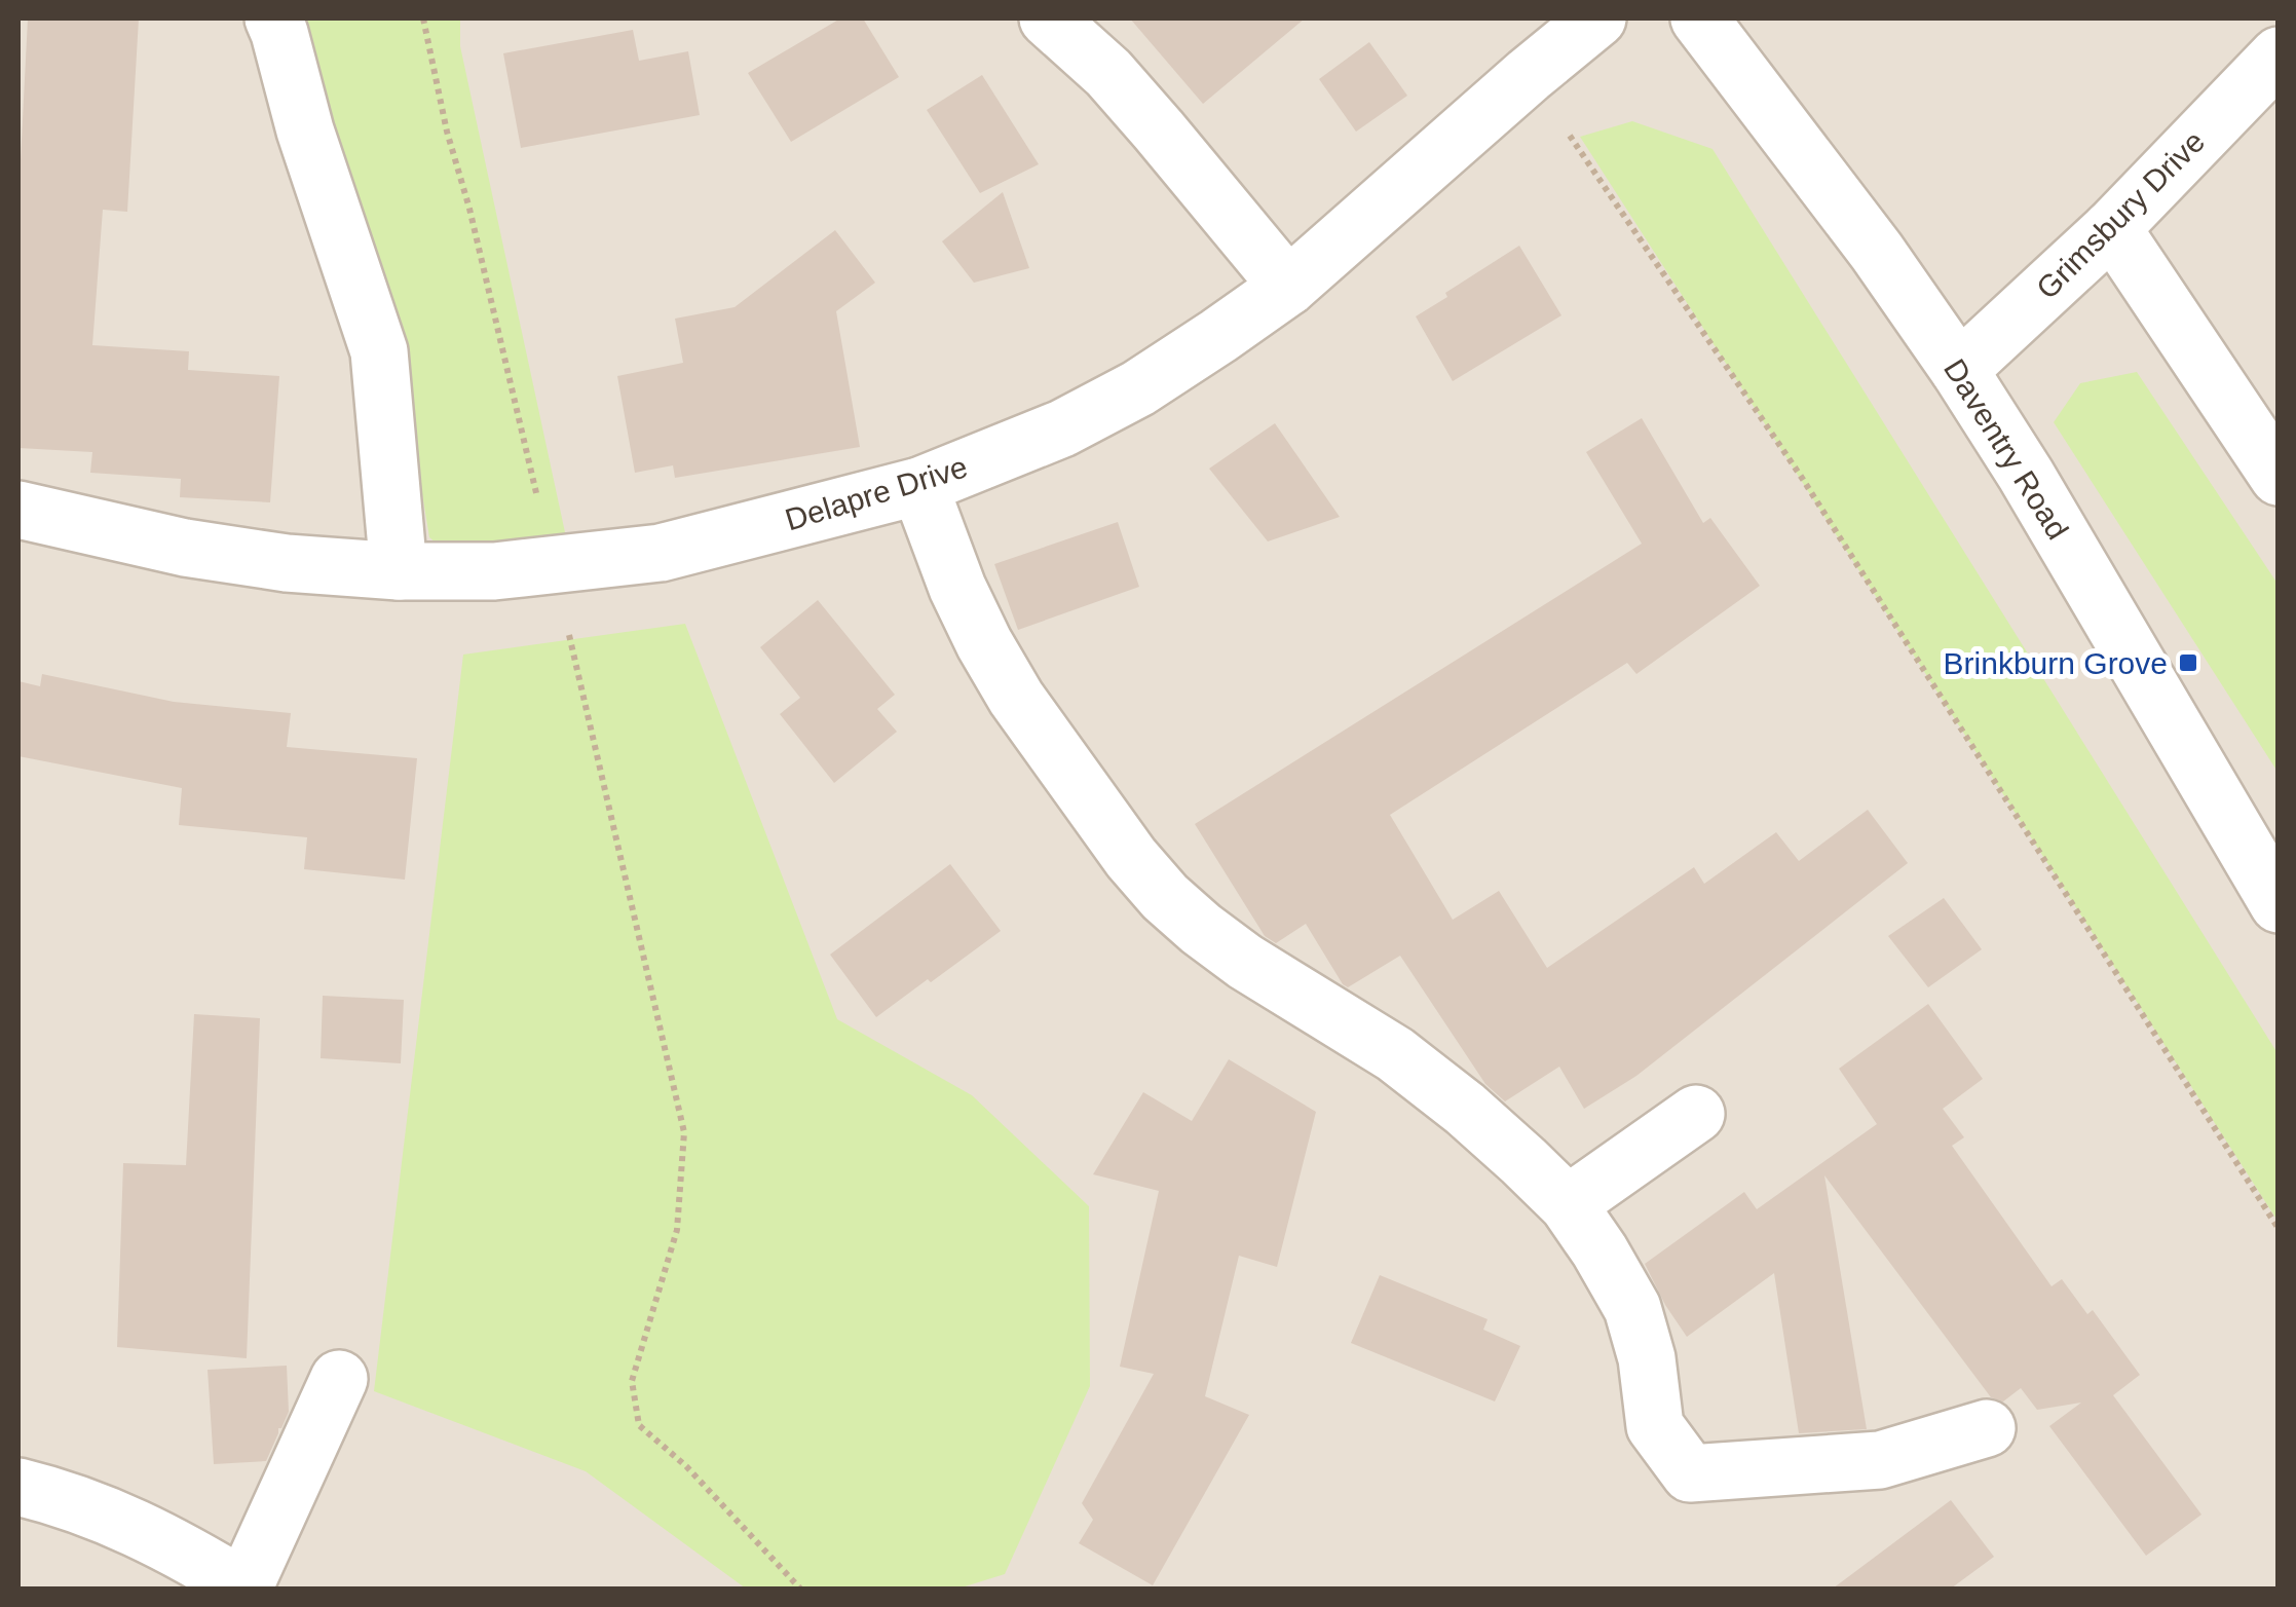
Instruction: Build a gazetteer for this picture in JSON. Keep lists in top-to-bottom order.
{
  "streets": {
    "street": ["Grimsbury Drive", "Daventry Road", "Delapre Drive"]
  },
  "crossings": [
    ["Grimsbury Drive", "Daventry Road"]
  ],
  "places": {
    "transit": ["Brinkburn Grove"]
  }
}
